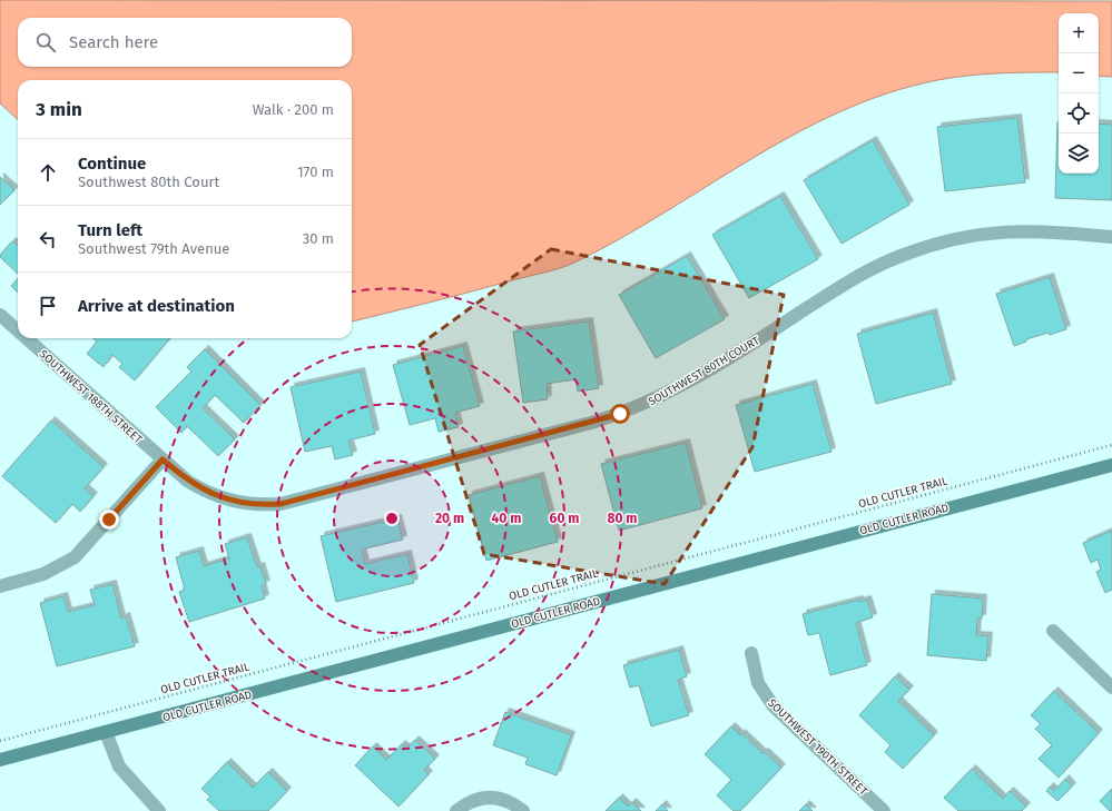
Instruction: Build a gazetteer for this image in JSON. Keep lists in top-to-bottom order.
{
  "streets": {
    "main road": ["OLD CUTLER ROAD"],
    "street": ["SOUTHWEST 80TH COURT", "SOUTHWEST 188TH STREET", "SOUTHWEST 190TH STREET"],
    "path": ["OLD CUTLER TRAIL"]
  },
  "crossings": [
    ["SOUTHWEST 80TH COURT", "SOUTHWEST 188TH STREET"]
  ],
  "page": {
    "map_buttons": ["+", "−"],
    "search": "Search here",
    "heading": ["3 min", "Walk · 200 m"],
    "list": [
      ["Continue", "Southwest 80th Court", "170 m"],
      ["Turn left", "Southwest 79th Avenue", "30 m"],
      "Arrive at destination"
    ]
  },
  "rings": [
    "20 m",
    "40 m",
    "60 m",
    "80 m"
  ]
}
